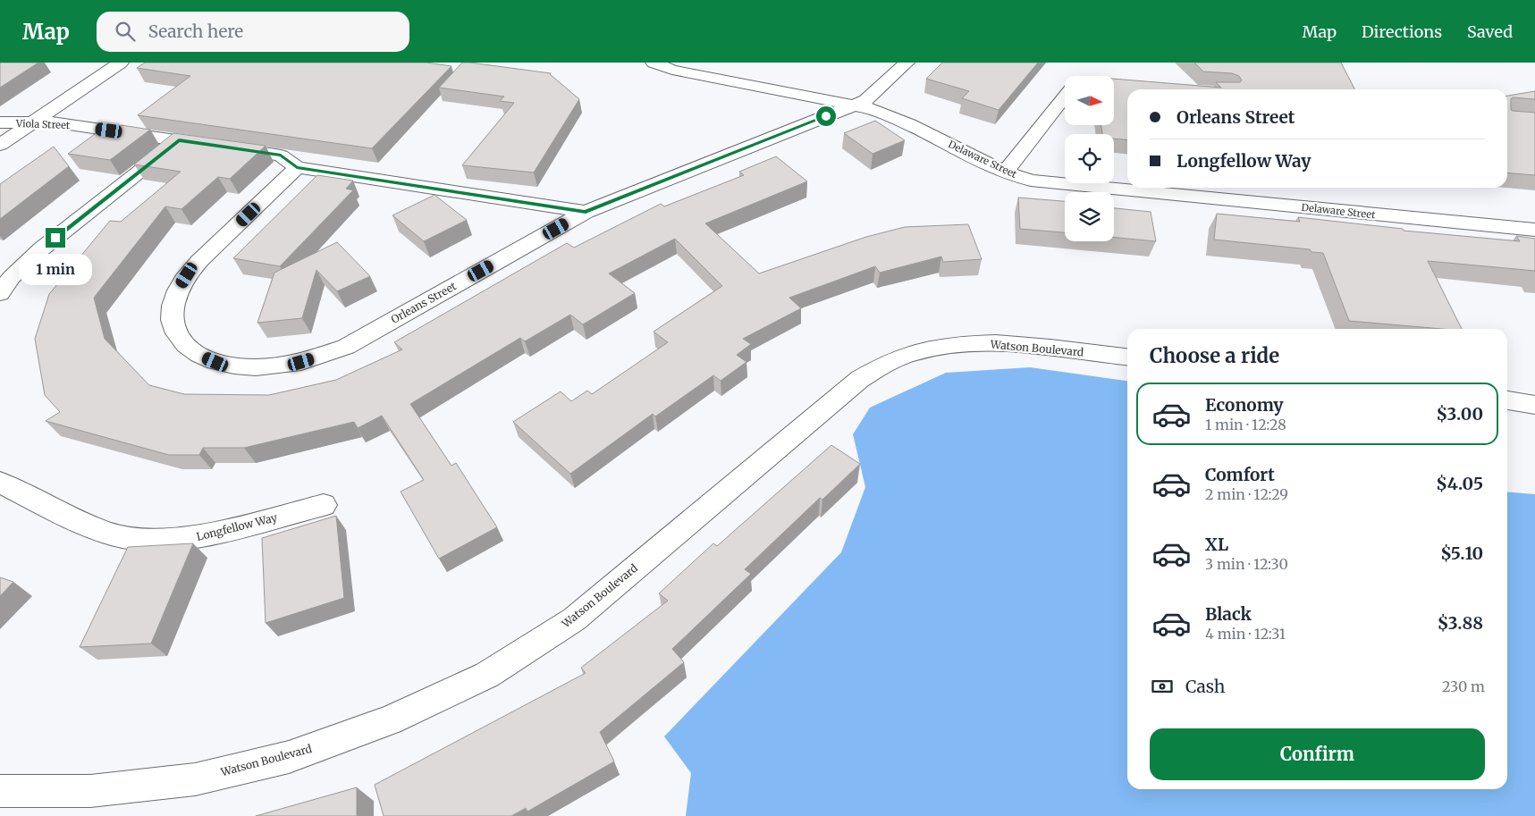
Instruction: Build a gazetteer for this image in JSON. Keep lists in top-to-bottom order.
{
  "streets": {
    "street": [
      "Viola Street",
      "Delaware Street",
      "Orleans Street",
      "Watson Boulevard",
      "Longfellow Way"
    ]
  },
  "crossings": [
    ["Viola Street", "Orleans Street"],
    ["Delaware Street", "Orleans Street"]
  ],
  "north": "right",
  "page": {
    "header": "Map",
    "search": "Search here",
    "nav": ["Map", "Directions", "Saved"],
    "banner": ["Orleans Street", "Longfellow Way"],
    "bubble": "1 min",
    "heading": "Choose a ride",
    "list": [
      {
        "name": "Economy",
        "note": "1 min · 12:28",
        "value": "$3.00"
      },
      {
        "name": "Comfort",
        "note": "2 min · 12:29",
        "value": "$4.05"
      },
      {
        "name": "XL",
        "note": "3 min · 12:30",
        "value": "$5.10"
      },
      {
        "name": "Black",
        "note": "4 min · 12:31",
        "value": "$3.88"
      }
    ],
    "pay": ["Cash", "230 m"],
    "buttons": "Confirm"
  }
}
